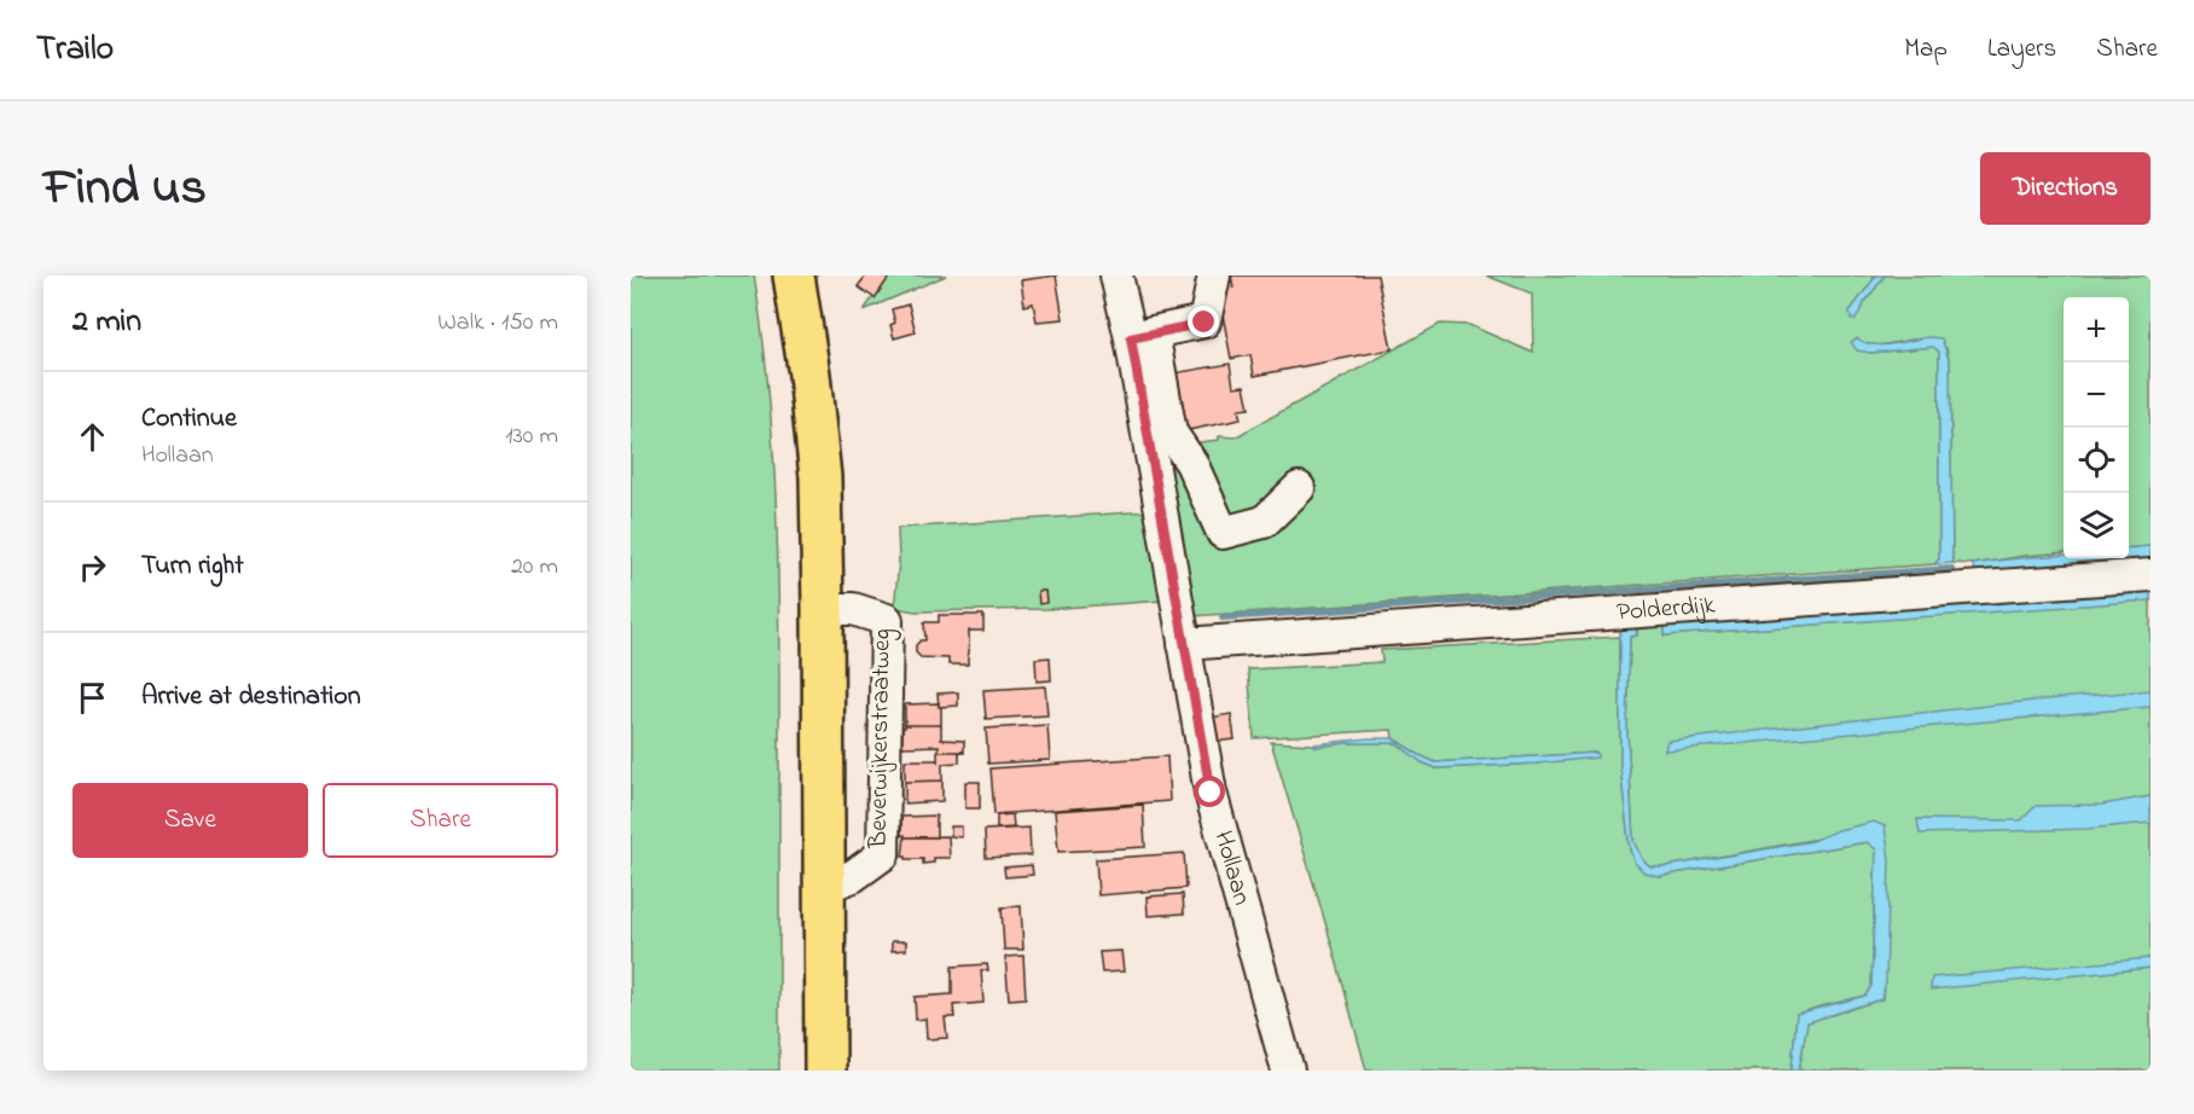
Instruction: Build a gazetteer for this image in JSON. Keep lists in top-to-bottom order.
{
  "streets": {
    "street": ["Polderdijk", "Beverwijkerstraatweg", "Hollaan"]
  },
  "crossings": [
    ["Polderdijk", "Hollaan"]
  ],
  "page": {
    "header": "Trailo",
    "nav": ["Map", "Layers", "Share"],
    "title": "Find us",
    "buttons": [
      "Directions",
      ["Save", "Share"]
    ],
    "heading": ["2 min", "Walk · 150 m"],
    "map_buttons": ["+", "−"],
    "list": [
      ["Continue", "Hollaan", "130 m"],
      ["Turn right", "20 m"],
      "Arrive at destination"
    ]
  }
}
